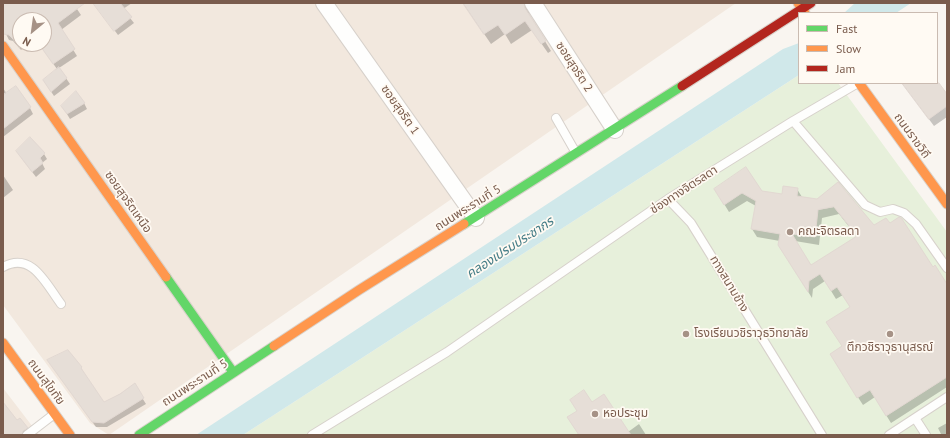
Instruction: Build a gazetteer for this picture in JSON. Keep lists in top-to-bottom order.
{
  "streets": {
    "main road": [
      "ถนนราชวิถี",
      "ซอยสุจริตเหนือ",
      "ถนนพระรามที่ 5",
      "ถนนสุโขทัย"
    ],
    "street": ["ซอยสุจริต 2", "ซอยสุจริต 1"],
    "lane": ["ช่องทางจิตรลดา", "ทางสนามข้าง"]
  },
  "crossings": [
    ["ซอยสุจริต 2", "ถนนพระรามที่ 5"],
    ["ซอยสุจริต 1", "ถนนพระรามที่ 5"],
    ["ช่องทางจิตรลดา", "ทางสนามข้าง"],
    ["ซอยสุจริตเหนือ", "ถนนพระรามที่ 5"]
  ],
  "water": ["คลองเปรมประชากร"],
  "places": [
    "คณะจิตรลดา",
    "โรงเรียนวชิราวุธวิทยาลัย",
    "ตึกวชิราวุธานุสรณ์",
    "หอประชุม"
  ],
  "legend": ["Fast", "Slow", "Jam"],
  "north": "bottom left"
}
